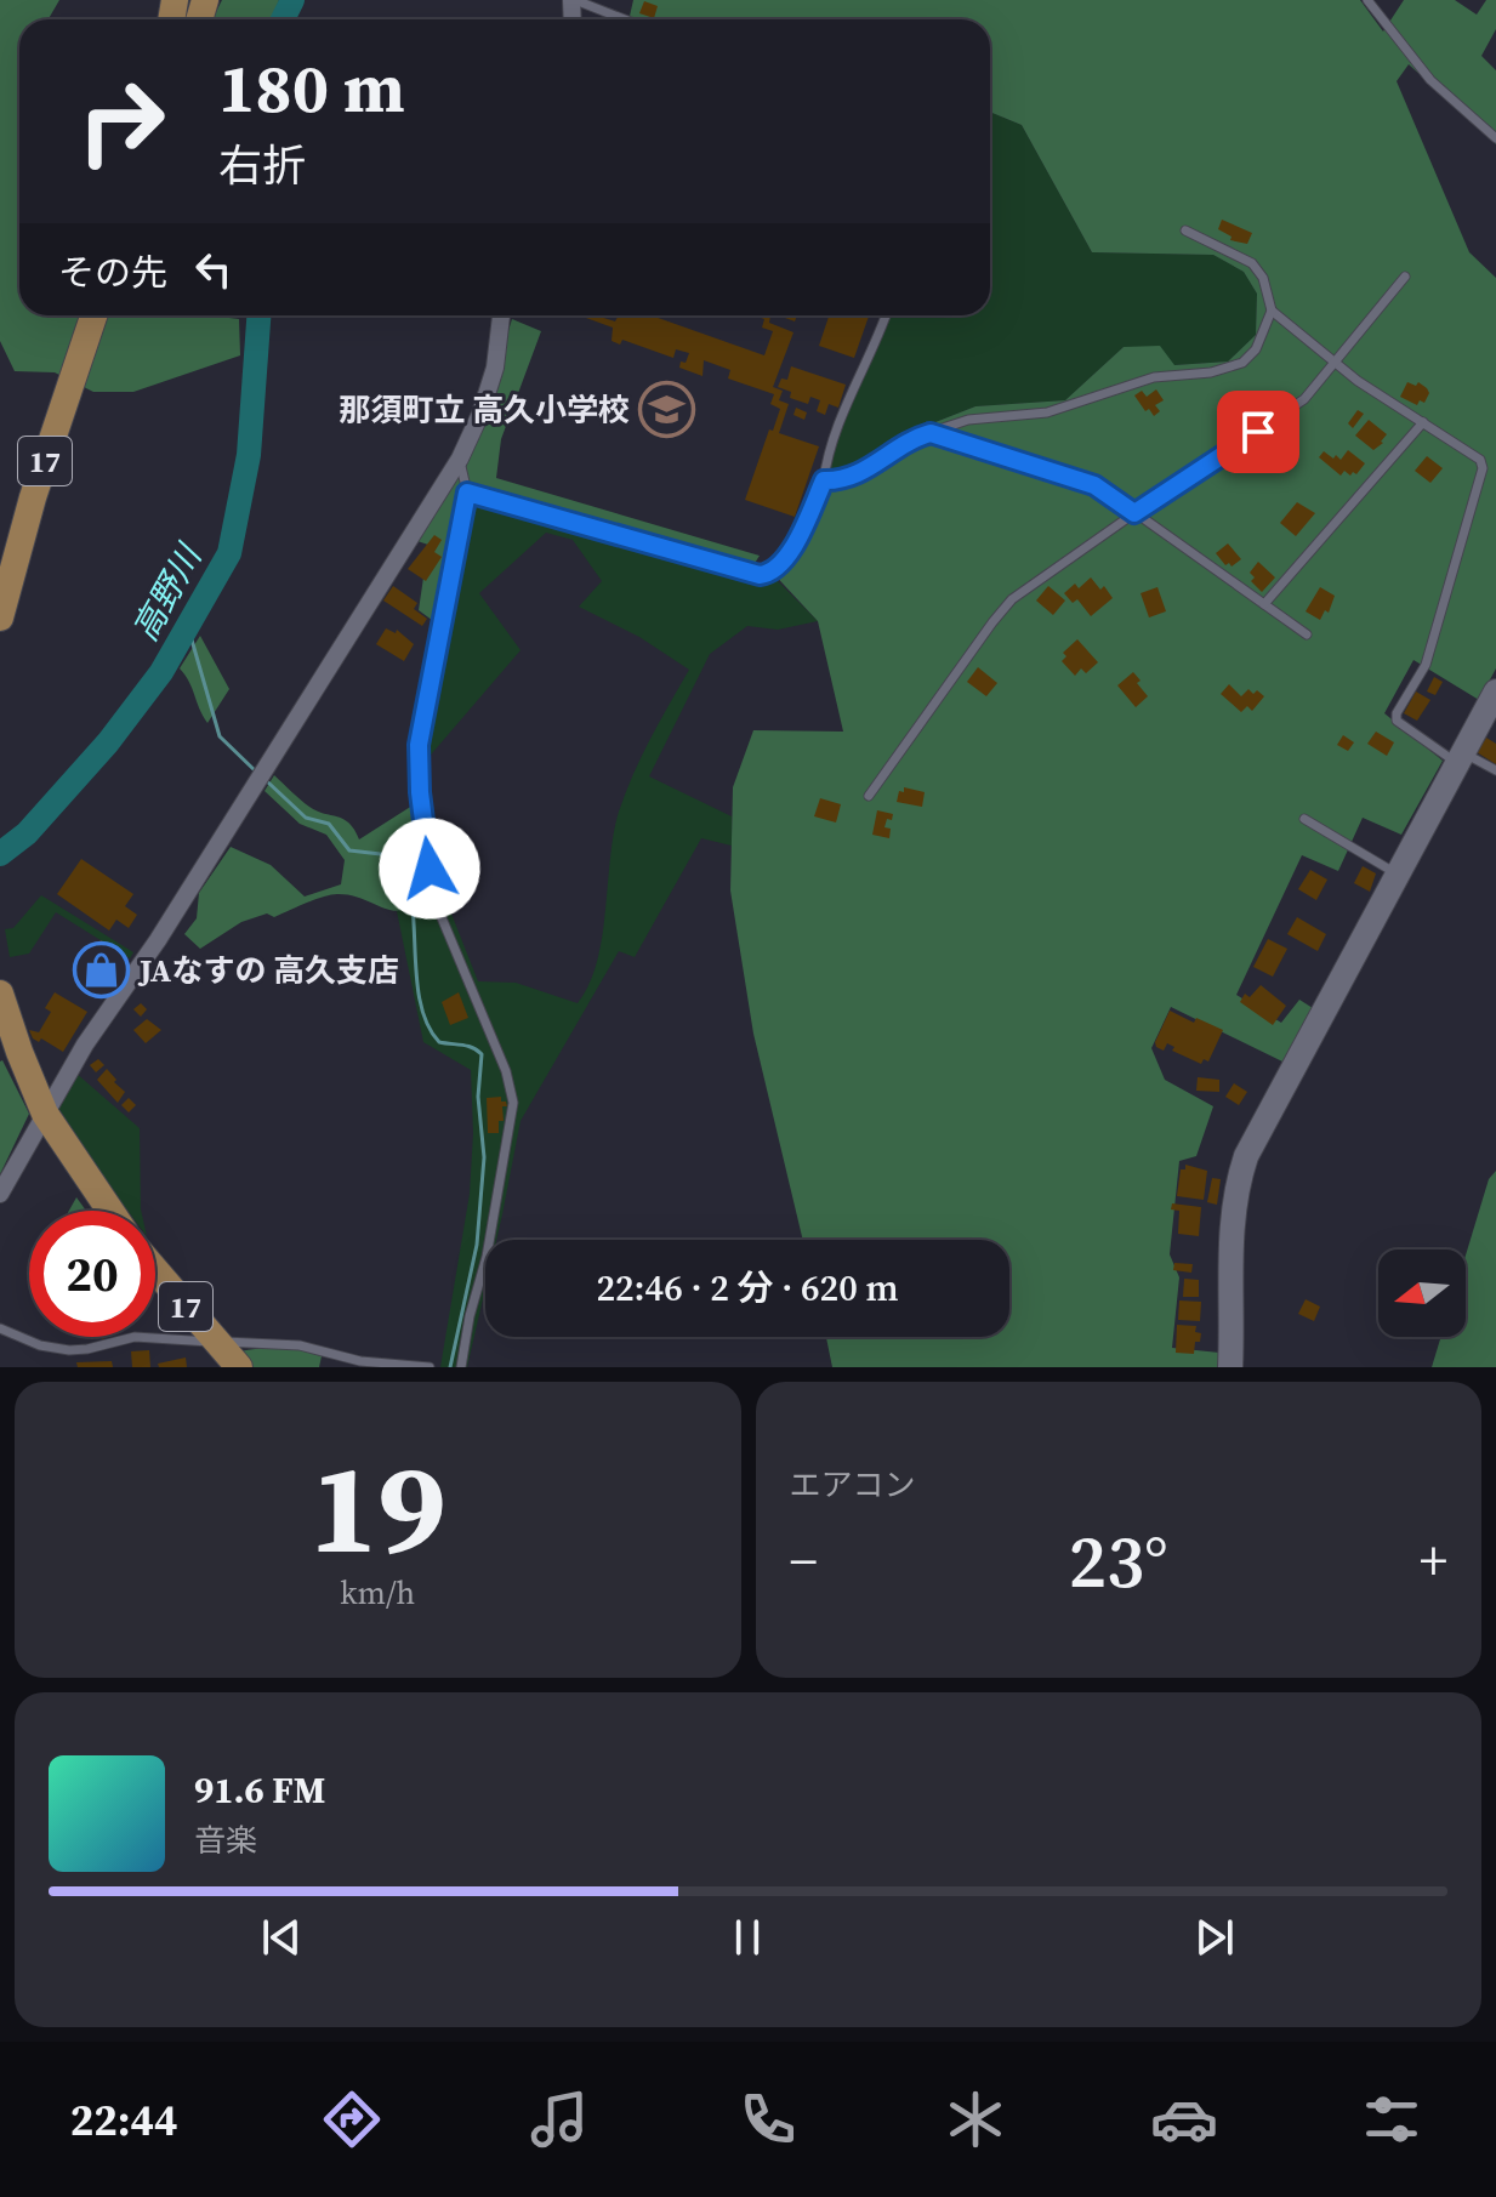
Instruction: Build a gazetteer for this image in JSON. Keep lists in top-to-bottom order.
{
  "streets": {
    "main road": ["17"]
  },
  "water": ["高野川"],
  "places": {
    "school or university": ["那須町立 高久小学校"],
    "shop": ["JAなすの 高久支店"]
  },
  "north": "left",
  "page": {
    "turn": ["180 m", "右折"],
    "then": "その先",
    "limit": "20",
    "trip": "22:46 · 2 分 · 620 m",
    "tile": [
      ["19", "km/h"],
      "エアコン"
    ],
    "heat": ["−", "23°", "+"],
    "song": ["91.6 FM", "音楽"],
    "tabs": "22:44"
  }
}
